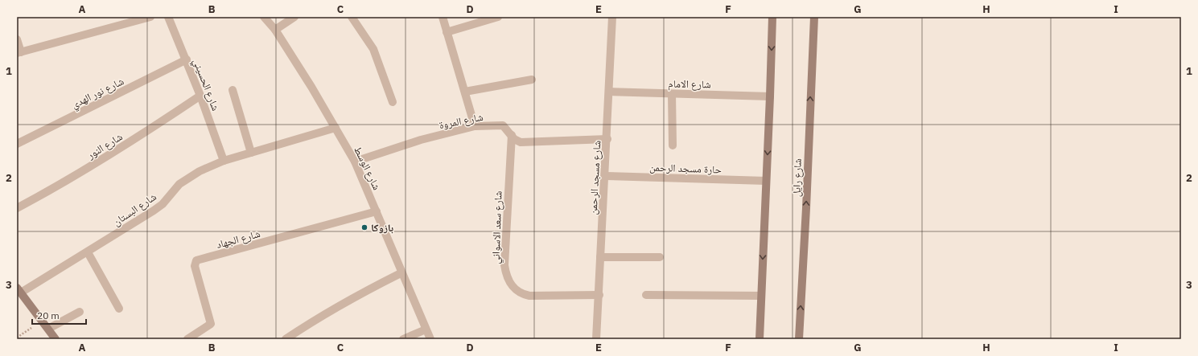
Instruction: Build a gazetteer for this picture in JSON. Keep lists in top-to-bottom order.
{
  "streets": {
    "street": [
      "شارع الامام",
      "شارع الحسيني",
      "شارع نور الهدي",
      "شارع المروة",
      "شارع النور",
      "شارع الوسط",
      "حارة مسجد الرحمن",
      "شارع مسجد الرحمن",
      "شارع رايل",
      "شارع البستان",
      "شارع سعد الاسواني",
      "شارع الجهاد"
    ]
  },
  "crossings": [
    ["شارع الامام", "شارع مسجد الرحمن"],
    ["شارع الحسيني", "شارع نور الهدي"],
    ["شارع الحسيني", "شارع النور"],
    ["شارع الحسيني", "شارع البستان"],
    ["شارع المروة", "شارع الوسط"],
    ["شارع المروة", "شارع مسجد الرحمن"],
    ["شارع المروة", "شارع سعد الاسواني"],
    ["شارع الوسط", "شارع البستان"],
    ["شارع الوسط", "شارع الجهاد"],
    ["حارة مسجد الرحمن", "شارع مسجد الرحمن"],
    ["شارع مسجد الرحمن", "شارع سعد الاسواني"]
  ],
  "places": ["بازوكا"],
  "scale_bar": "20 m",
  "grid": {
    "columns": [
      "A",
      "B",
      "C",
      "D",
      "E",
      "F",
      "G",
      "H",
      "I"
    ],
    "rows": ["1", "2", "3"]
  }
}
